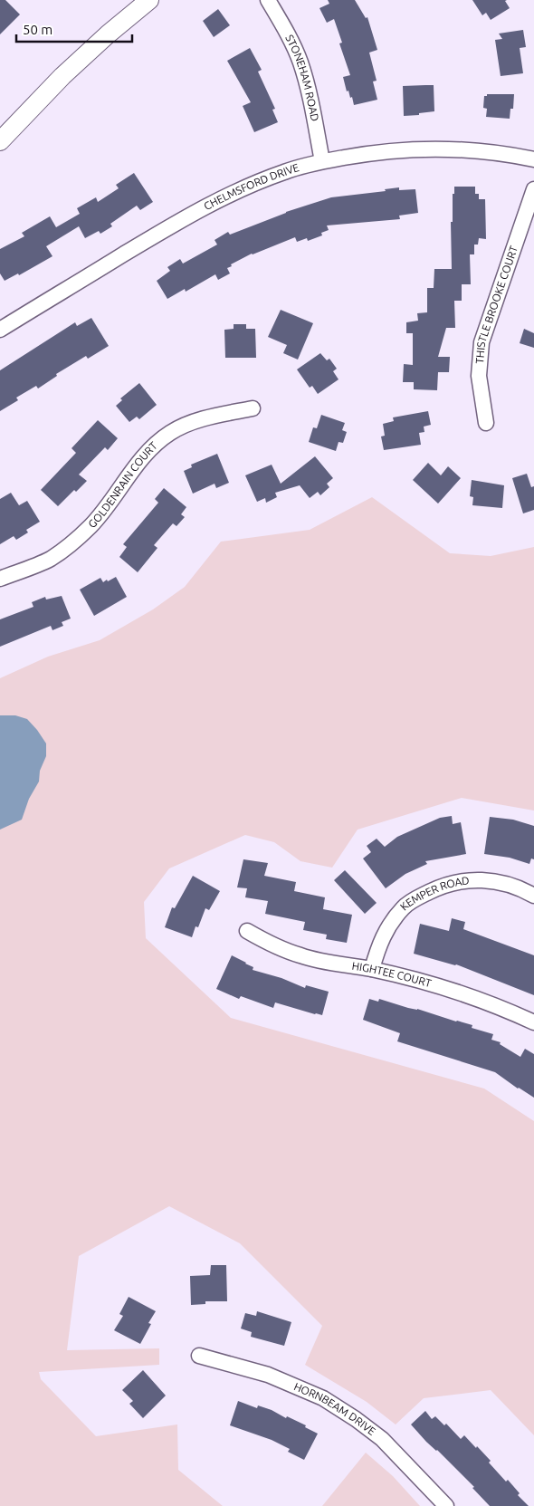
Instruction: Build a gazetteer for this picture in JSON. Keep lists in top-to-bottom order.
{
  "streets": {
    "street": [
      "STONEHAM ROAD",
      "CHELMSFORD DRIVE",
      "THISTLE BROOKE COURT",
      "GOLDENRAIN COURT",
      "KEMPER ROAD",
      "HIGHTEE COURT",
      "HORNBEAM DRIVE"
    ]
  },
  "crossings": [
    ["STONEHAM ROAD", "CHELMSFORD DRIVE"],
    ["KEMPER ROAD", "HIGHTEE COURT"]
  ],
  "scale_bar": "50 m"
}
